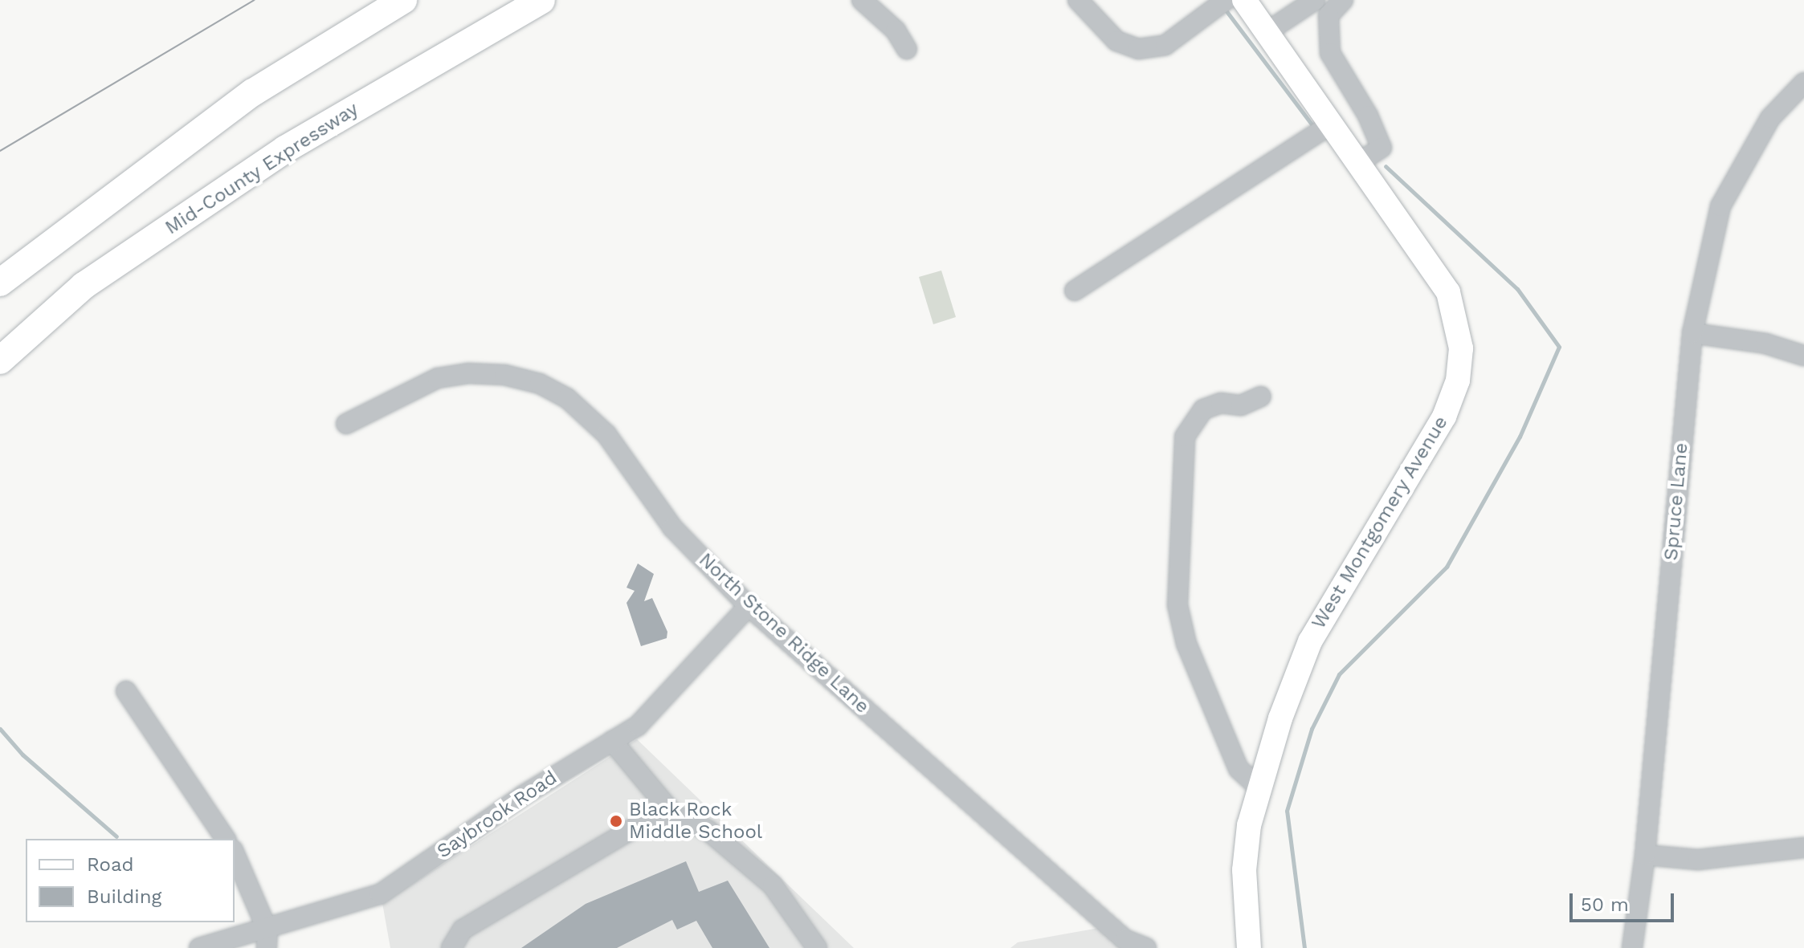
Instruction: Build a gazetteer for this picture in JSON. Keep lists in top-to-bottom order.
{
  "streets": {
    "highway": ["Mid-County Expressway"],
    "main road": ["West Montgomery Avenue"],
    "street": ["Spruce Lane", "North Stone Ridge Lane", "Saybrook Road"]
  },
  "crossings": [
    ["North Stone Ridge Lane", "Saybrook Road"]
  ],
  "places": ["Black Rock Middle School"],
  "legend": ["Road", "Building"],
  "scale_bar": "50 m"
}
